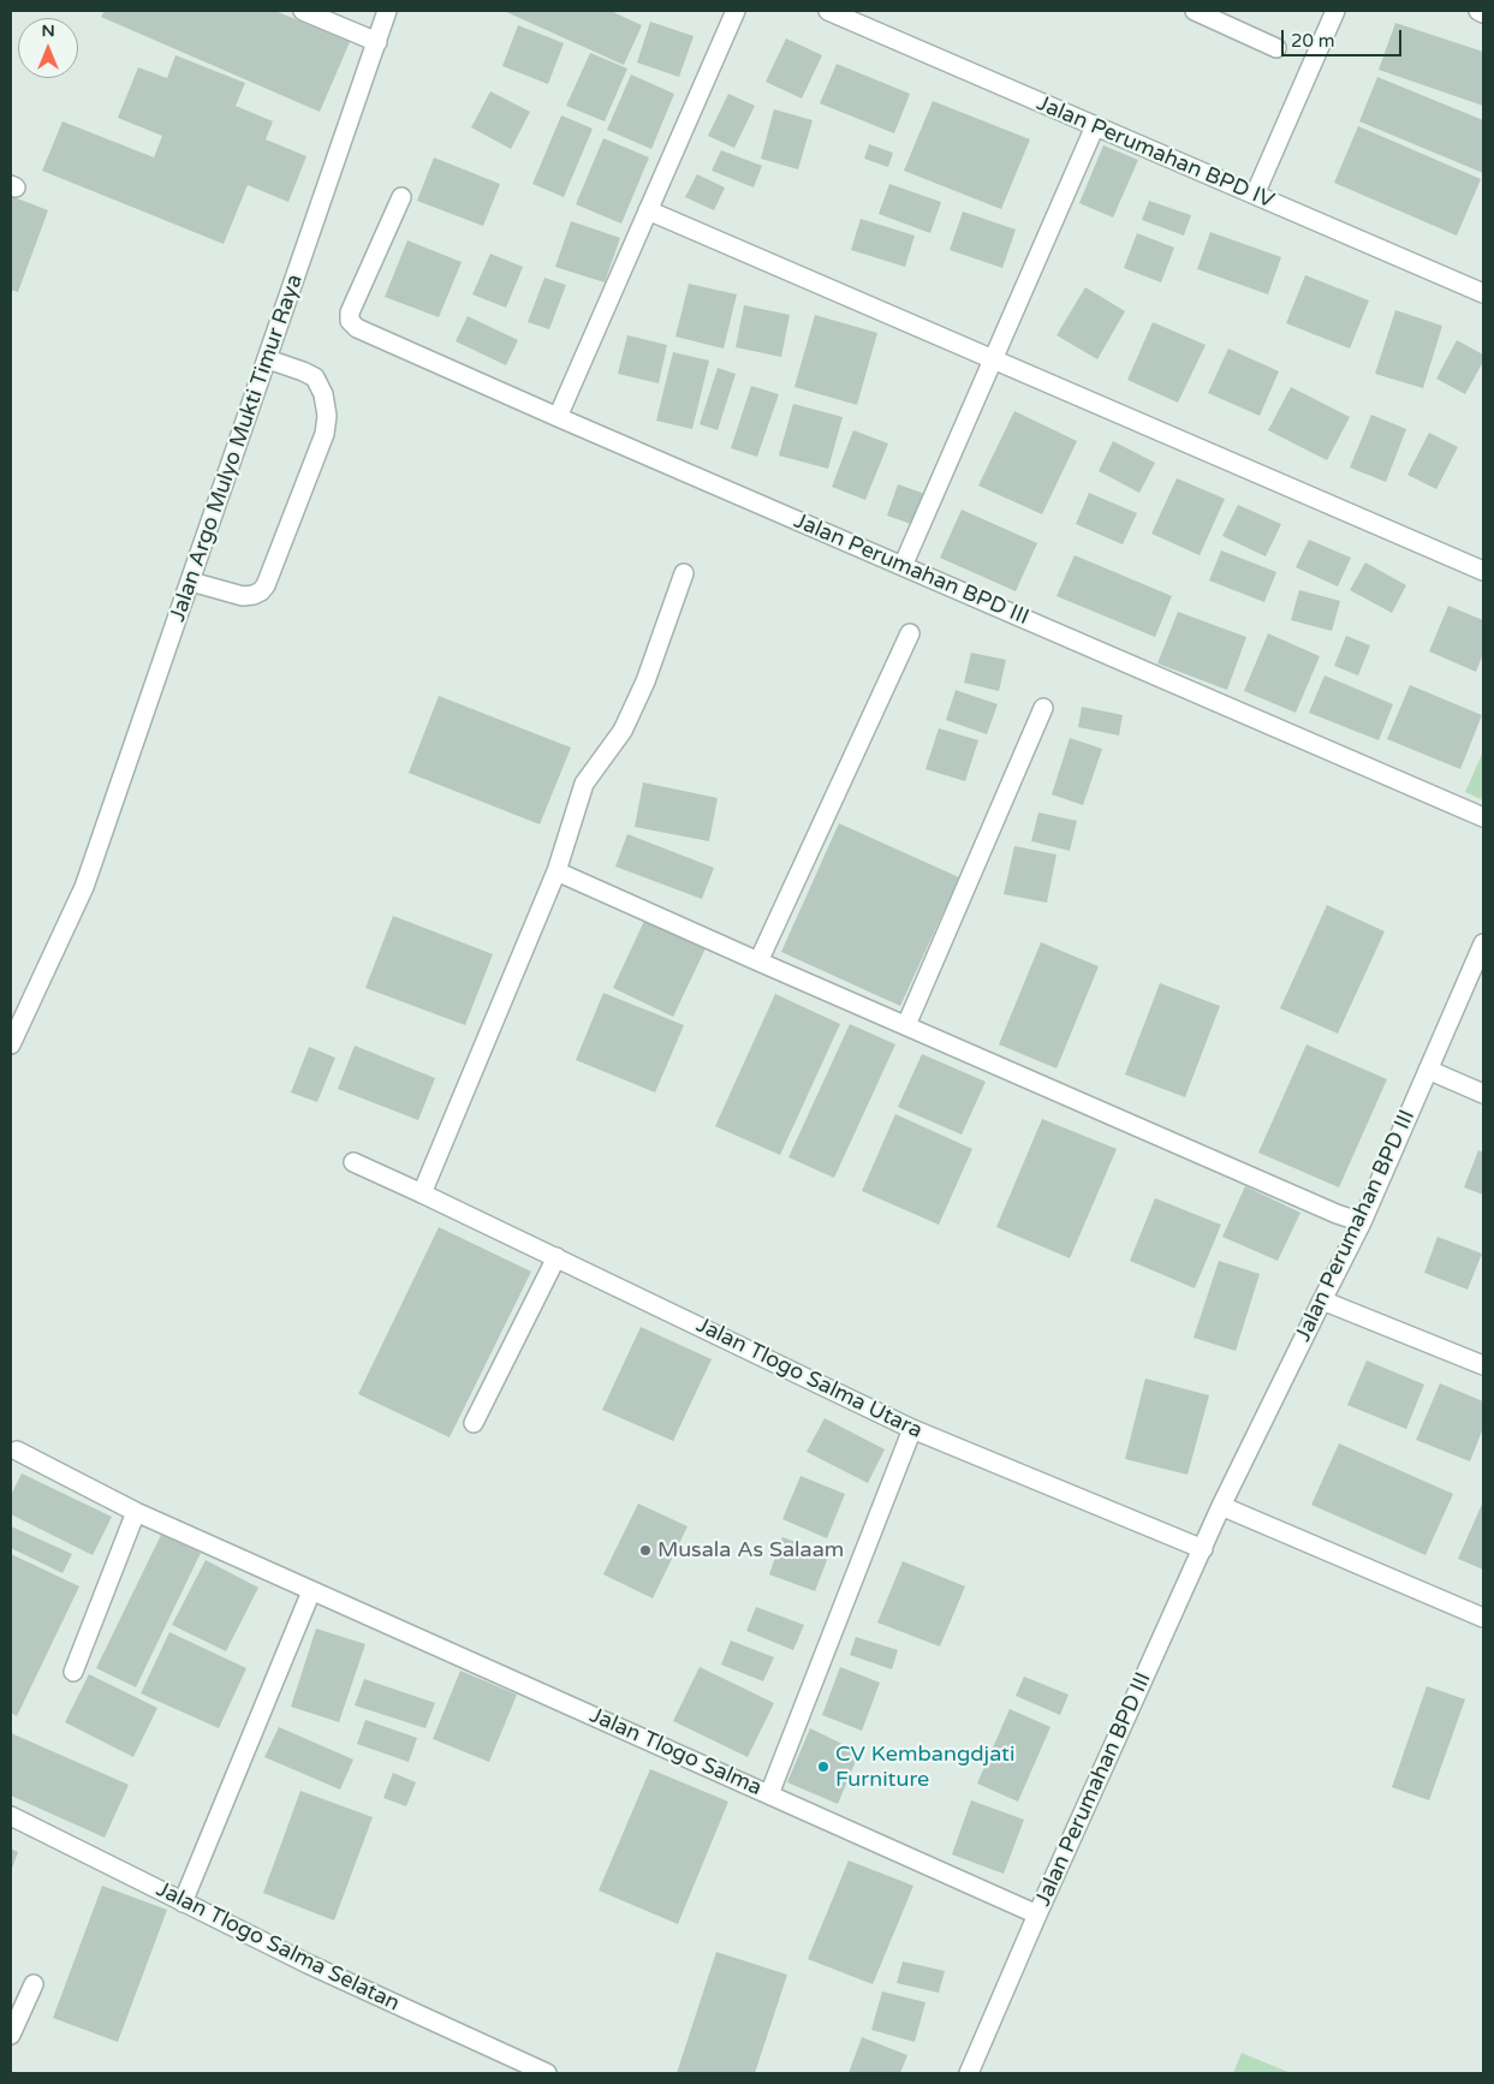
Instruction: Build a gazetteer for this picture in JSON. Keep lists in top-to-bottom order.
{
  "streets": {
    "street": [
      "Jalan Perumahan BPD IV",
      "Jalan Argo Mulyo Mukti Timur Raya",
      "Jalan Perumahan BPD III",
      "Jalan Tlogo Salma Utara",
      "Jalan Tlogo Salma",
      "Jalan Tlogo Salma Selatan"
    ]
  },
  "crossings": [
    ["Jalan Perumahan BPD III", "Jalan Tlogo Salma Utara"],
    ["Jalan Perumahan BPD III", "Jalan Tlogo Salma"]
  ],
  "places": ["Musala As Salaam", "CV Kembangdjati Furniture"],
  "scale_bar": "20 m",
  "north": "top"
}
